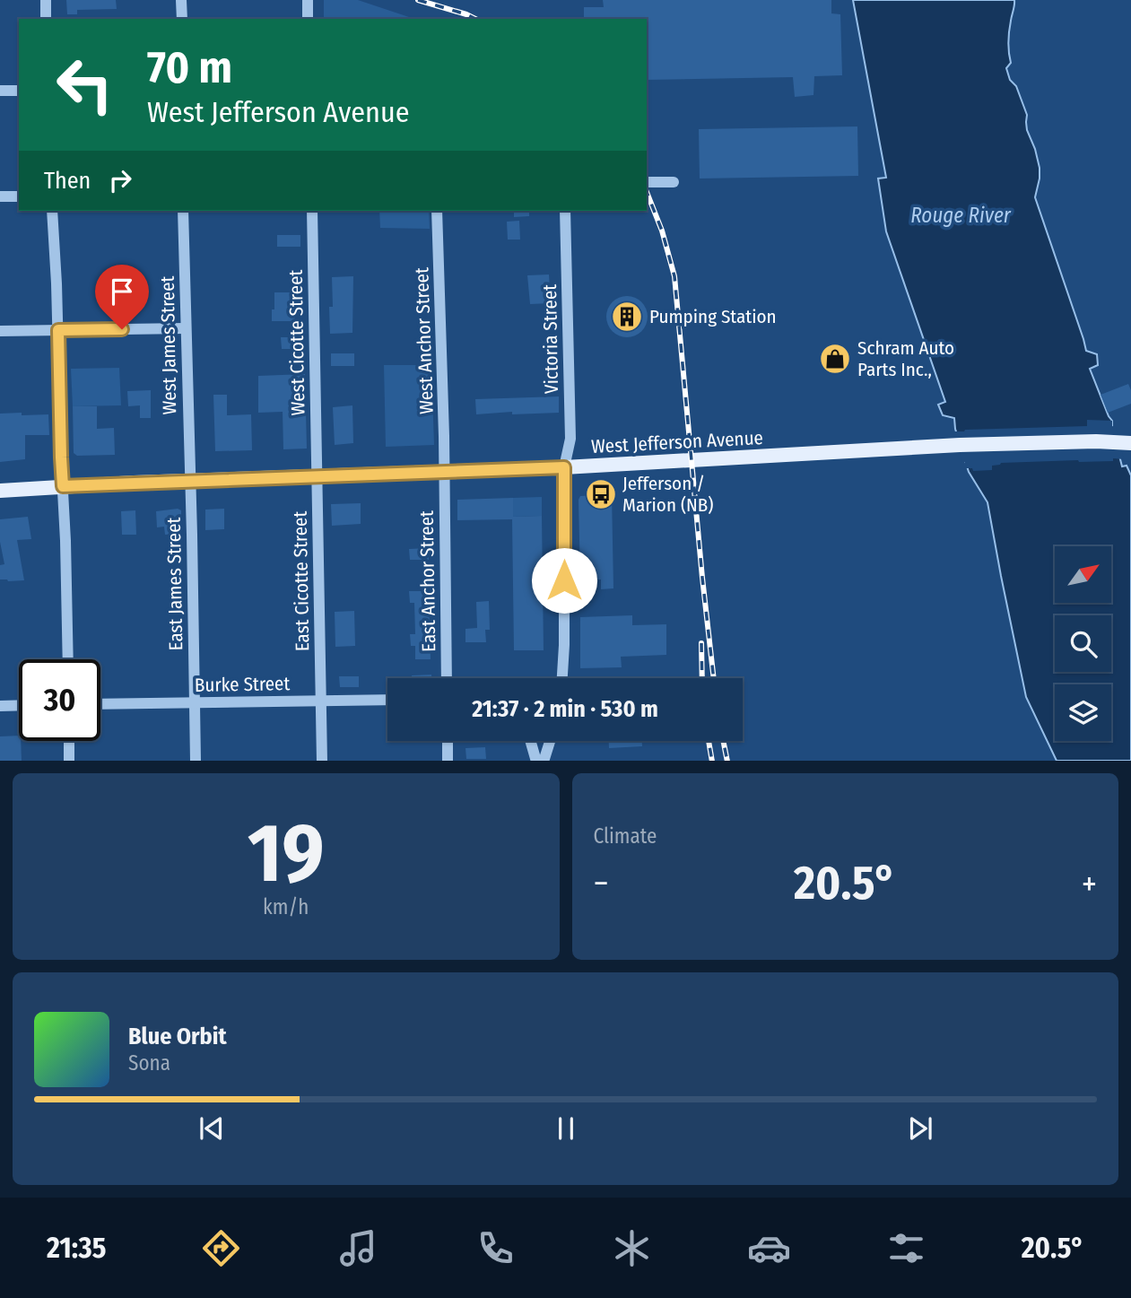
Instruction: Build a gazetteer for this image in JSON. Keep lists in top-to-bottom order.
{
  "streets": {
    "main road": ["West Jefferson Avenue"],
    "street": [
      "Victoria Street",
      "West Anchor Street",
      "West Cicotte Street",
      "West James Street",
      "East Cicotte Street",
      "East Anchor Street",
      "East James Street",
      "Burke Street"
    ]
  },
  "crossings": [
    ["Victoria Street", "West Jefferson Avenue"],
    ["West Anchor Street", "West Jefferson Avenue"],
    ["West Anchor Street", "East Anchor Street"],
    ["West Cicotte Street", "West Jefferson Avenue"],
    ["West Cicotte Street", "East Cicotte Street"],
    ["West James Street", "West Jefferson Avenue"],
    ["West James Street", "East James Street"],
    ["West Jefferson Avenue", "East Cicotte Street"],
    ["West Jefferson Avenue", "East Anchor Street"],
    ["West Jefferson Avenue", "East James Street"],
    ["East Cicotte Street", "Burke Street"],
    ["East James Street", "Burke Street"]
  ],
  "water": ["Rouge River"],
  "places": {
    "building": ["Pumping Station"],
    "shop": ["Schram Auto Parts Inc.,"],
    "bus stop": ["Jefferson / Marion (NB)"]
  },
  "north": "top right",
  "page": {
    "turn": ["70 m", "West Jefferson Avenue"],
    "then": "Then",
    "limit": "30",
    "trip": "21:37 · 2 min · 530 m",
    "tile": [
      ["19", "km/h"],
      "Climate"
    ],
    "heat": ["−", "20.5°", "+"],
    "song": ["Blue Orbit", "Sona"],
    "tabs": ["21:35", "20.5°"]
  }
}
